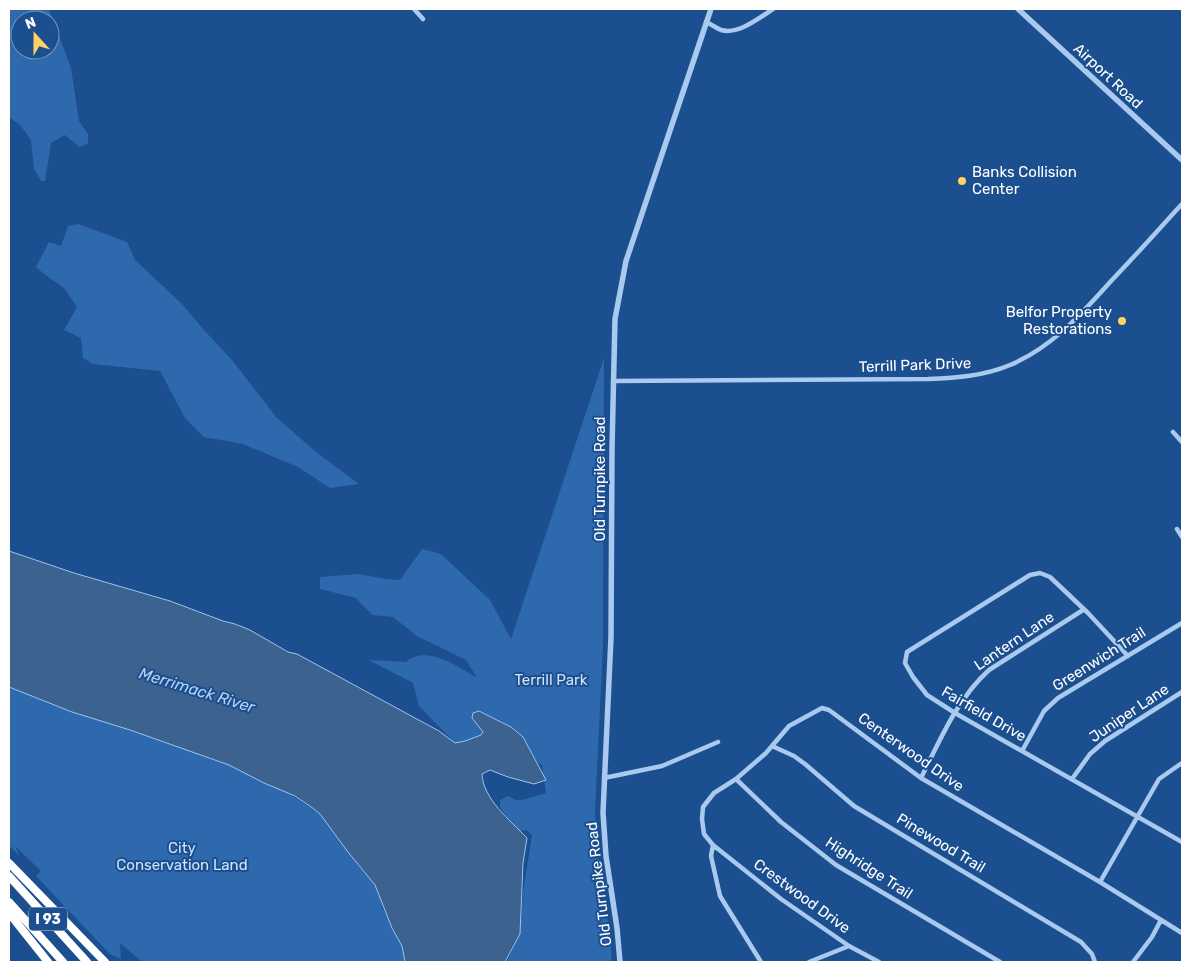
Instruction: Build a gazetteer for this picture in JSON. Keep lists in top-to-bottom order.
{
  "streets": {
    "highway": ["I 93"],
    "street": [
      "Airport Road",
      "Terrill Park Drive",
      "Old Turnpike Road",
      "Lantern Lane",
      "Greenwich Trail",
      "Juniper Lane",
      "Fairfield Drive",
      "Centerwood Drive",
      "Pinewood Trail",
      "Highridge Trail",
      "Crestwood Drive"
    ]
  },
  "crossings": [
    ["Terrill Park Drive", "Old Turnpike Road"],
    ["Lantern Lane", "Fairfield Drive"],
    ["Lantern Lane", "Centerwood Drive"],
    ["Greenwich Trail", "Fairfield Drive"],
    ["Juniper Lane", "Fairfield Drive"],
    ["Centerwood Drive", "Pinewood Trail"],
    ["Centerwood Drive", "Highridge Trail"],
    ["Centerwood Drive", "Crestwood Drive"]
  ],
  "water": ["Merrimack River"],
  "parks": ["Terrill Park", "City Conservation Land"],
  "places": ["Banks Collision Center", "Belfor Property Restorations"],
  "north": "top"
}
